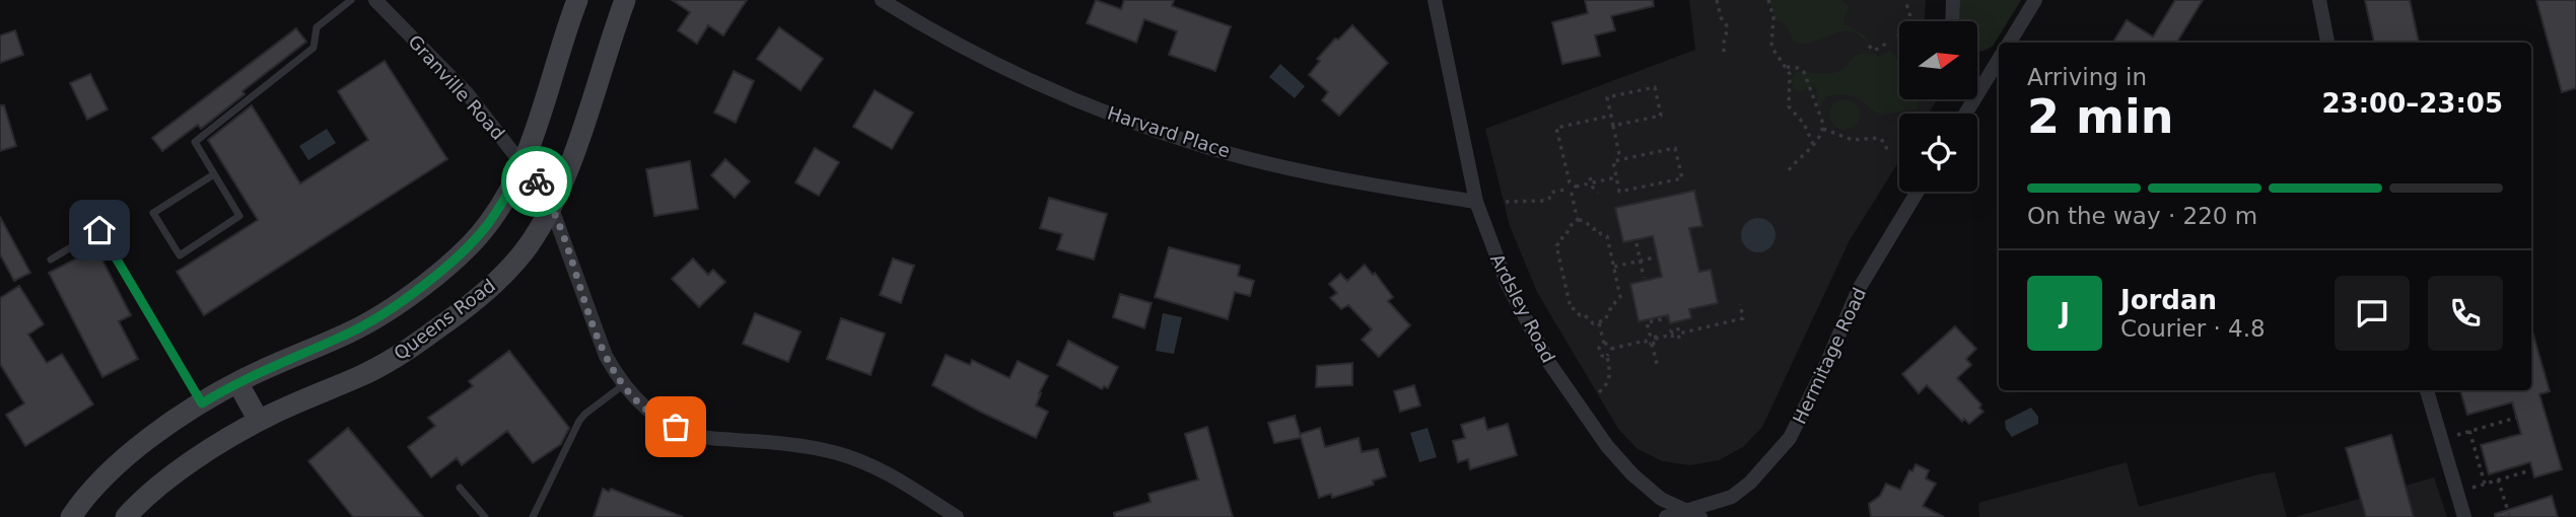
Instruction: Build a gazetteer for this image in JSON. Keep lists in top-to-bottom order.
{
  "streets": {
    "main road": ["Queens Road"],
    "street": [
      "Granville Road",
      "Harvard Place",
      "Ardsley Road",
      "Hermitage Road"
    ]
  },
  "crossings": [
    ["Granville Road", "Queens Road"],
    ["Harvard Place", "Ardsley Road"],
    ["Ardsley Road", "Hermitage Road"]
  ],
  "north": "right",
  "page": {
    "heading": ["2 min", "Arriving in", "23:00–23:05"],
    "panel": ["Jordan", "Courier · 4.8"],
    "bar": "On the way · 220 m",
    "round": "J"
  }
}
